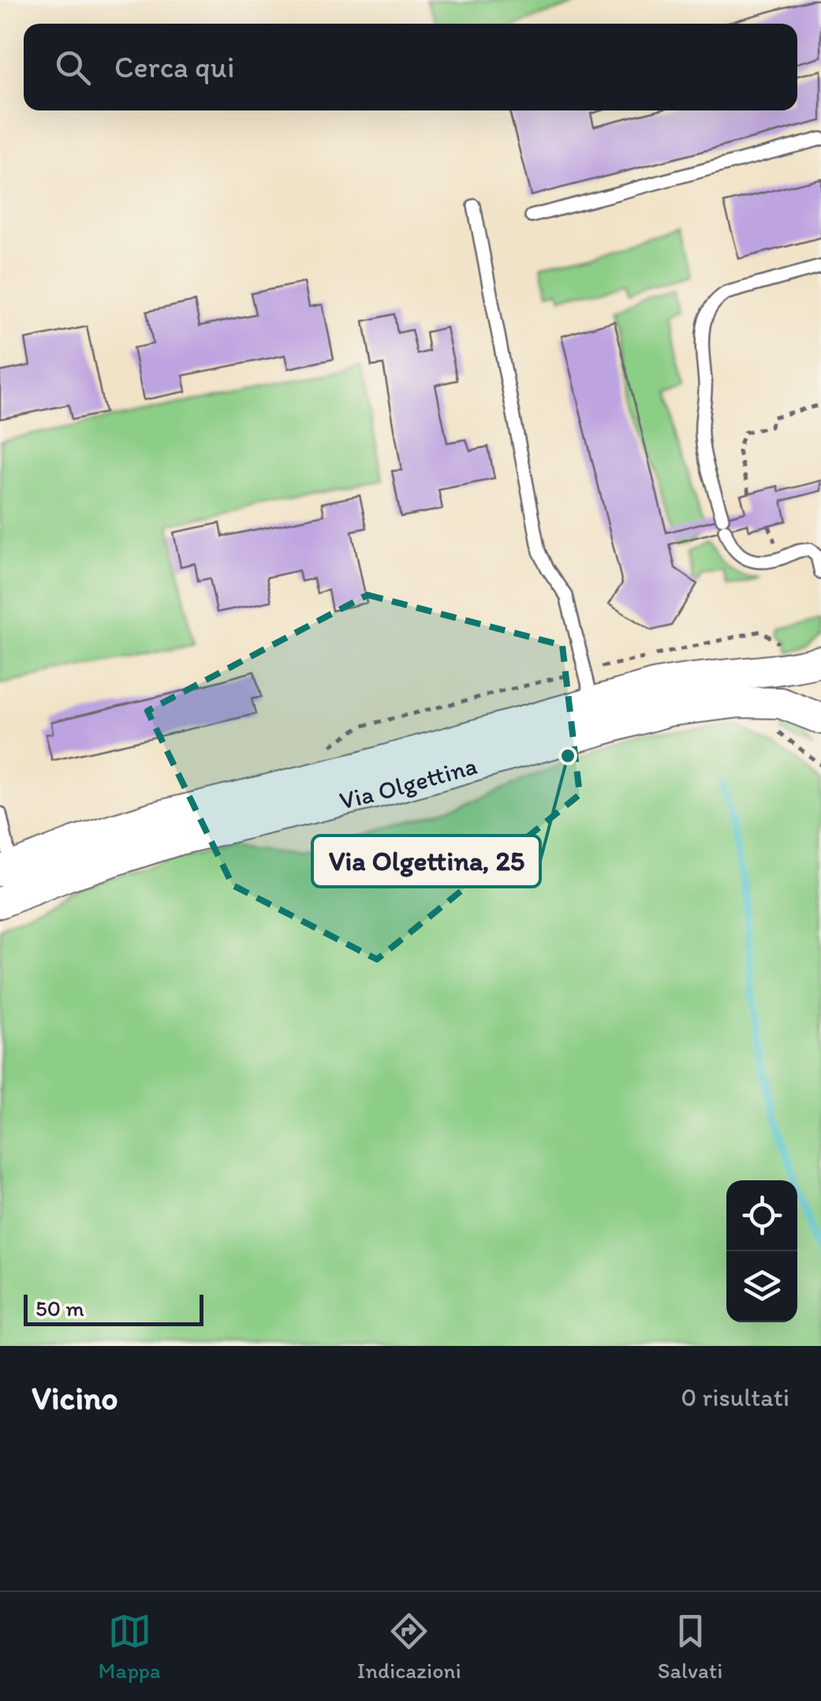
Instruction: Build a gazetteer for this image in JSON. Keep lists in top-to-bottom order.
{
  "streets": {
    "street": ["Via Olgettina"]
  },
  "places": ["Via Olgettina, 25"],
  "scale_bar": "50 m",
  "page": {
    "search": "Cerca qui",
    "scale": "50 m",
    "heading": ["Vicino", "0 risultati"],
    "nav": ["Mappa", "Indicazioni", "Salvati"]
  }
}
